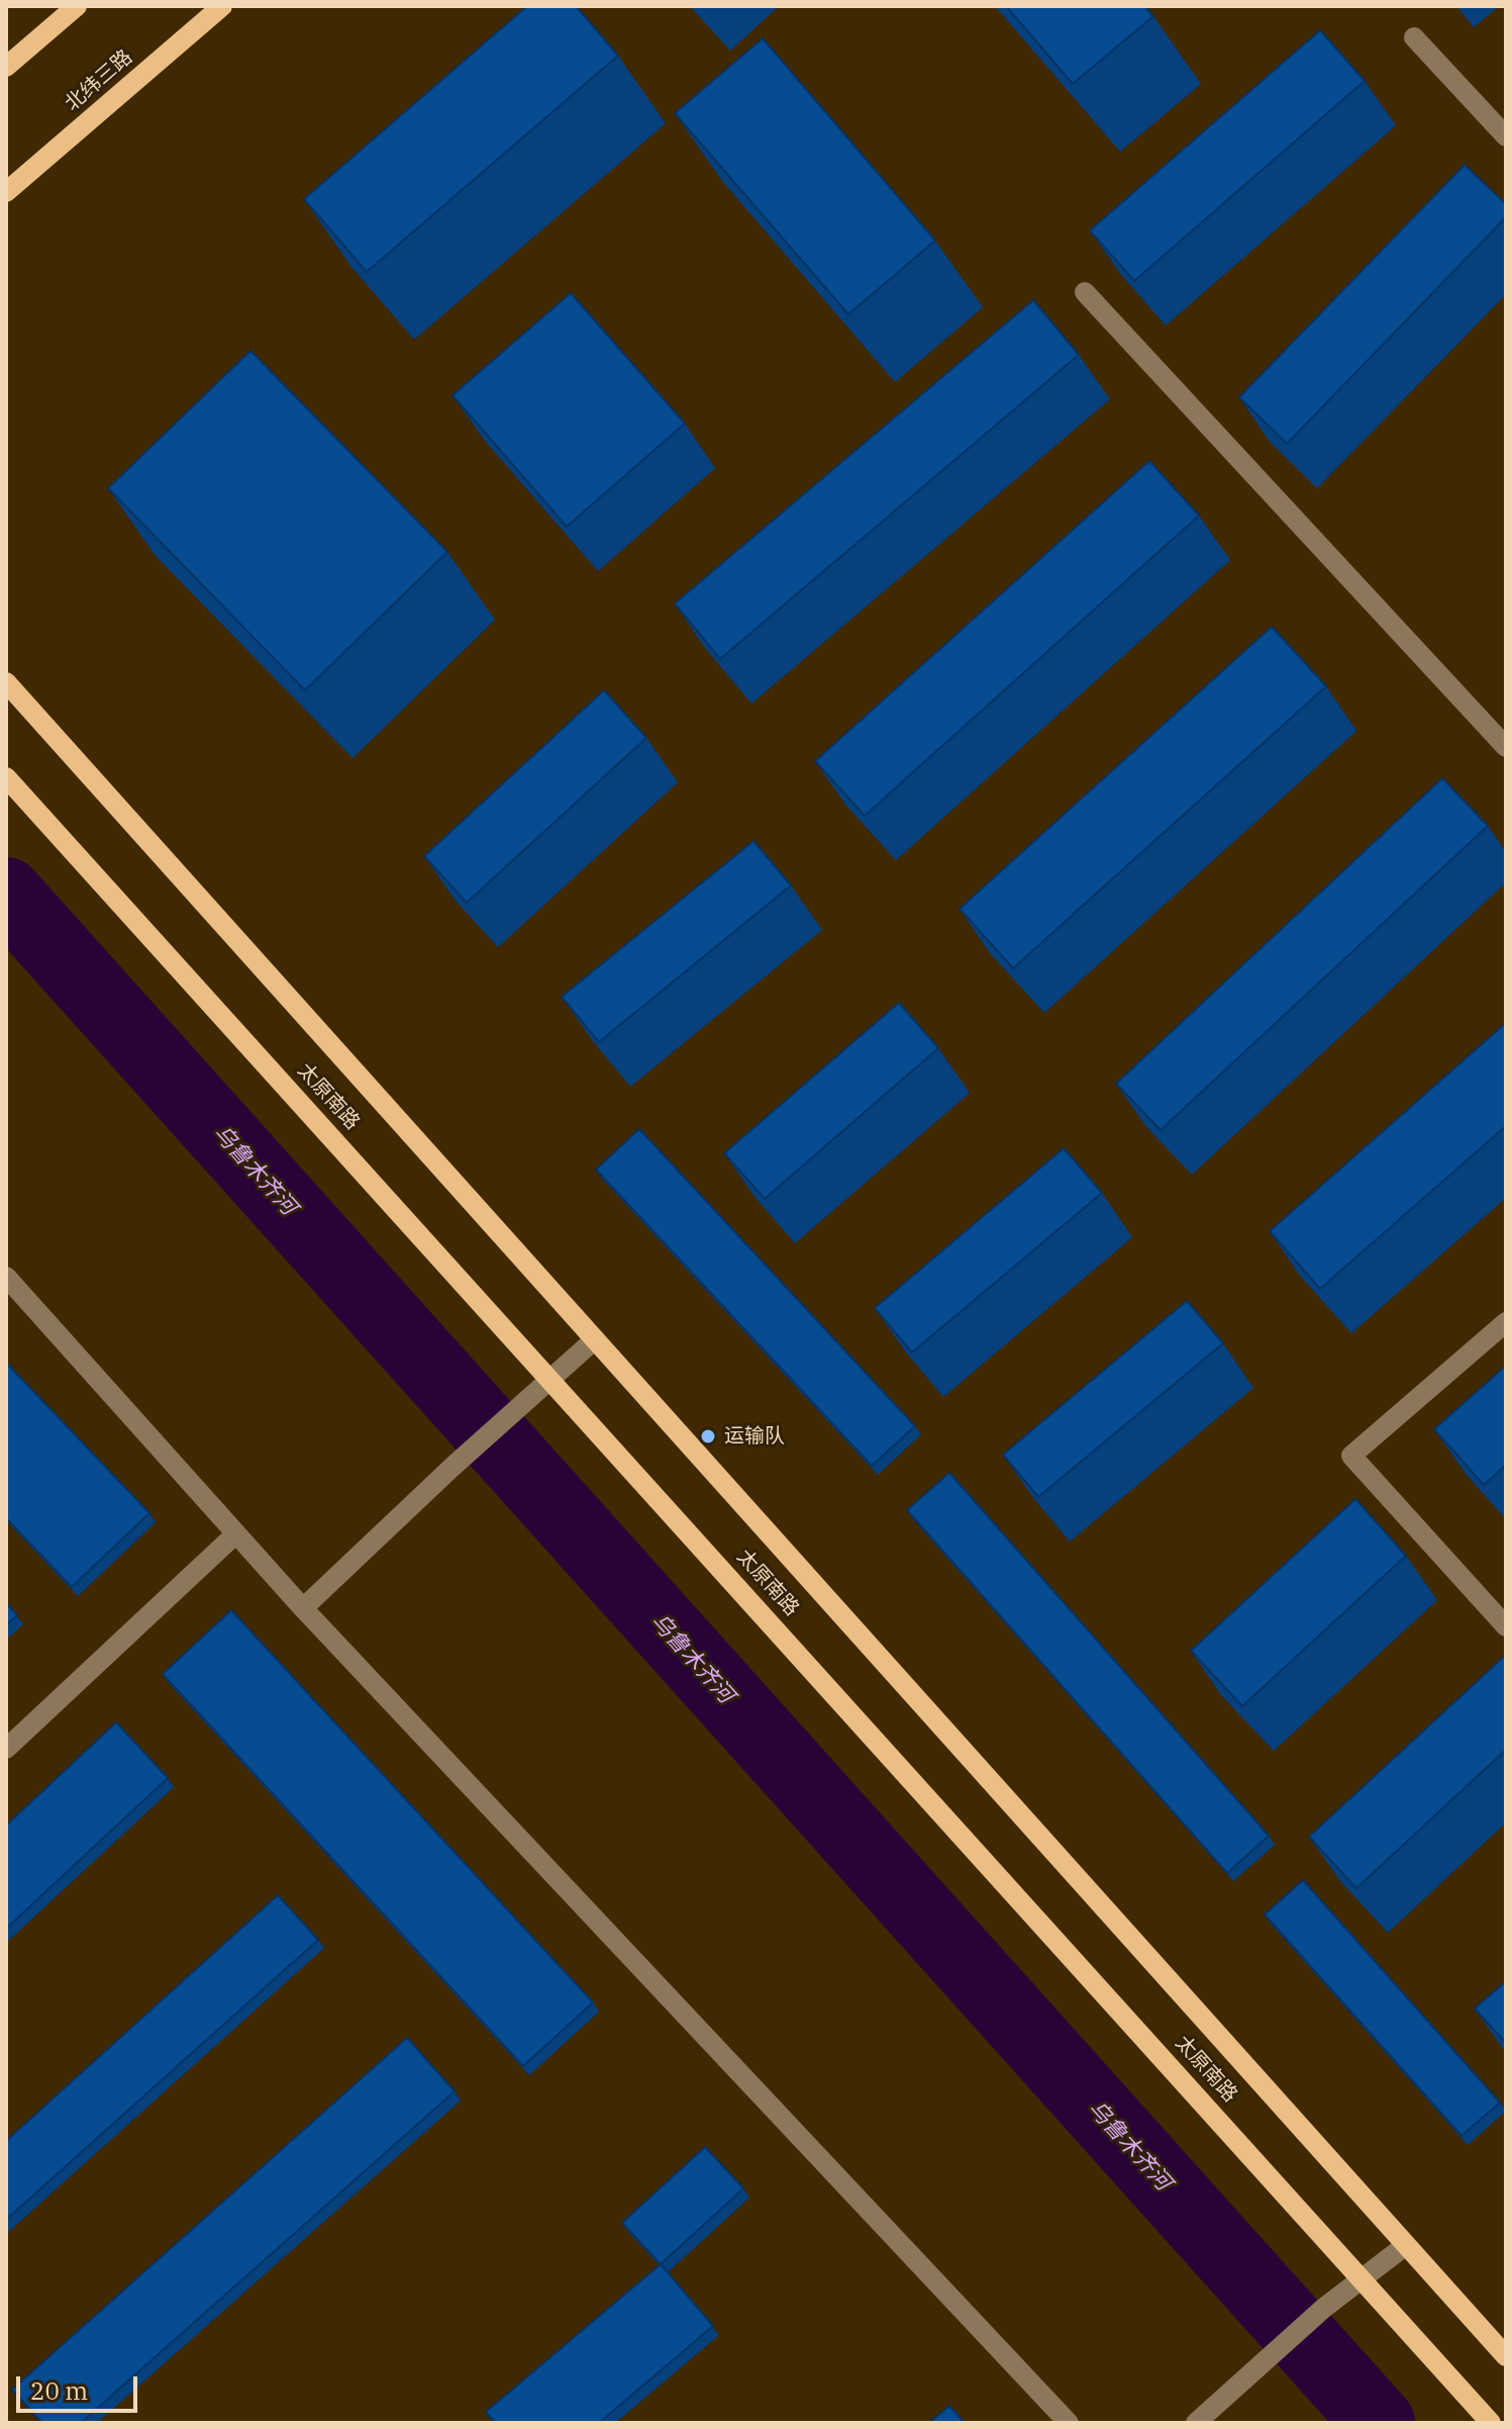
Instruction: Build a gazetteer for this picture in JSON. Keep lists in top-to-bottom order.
{
  "streets": {
    "main road": ["北纬三路", "太原南路"]
  },
  "water": ["乌鲁木齐河"],
  "places": ["运输队"],
  "scale_bar": "20 m"
}
